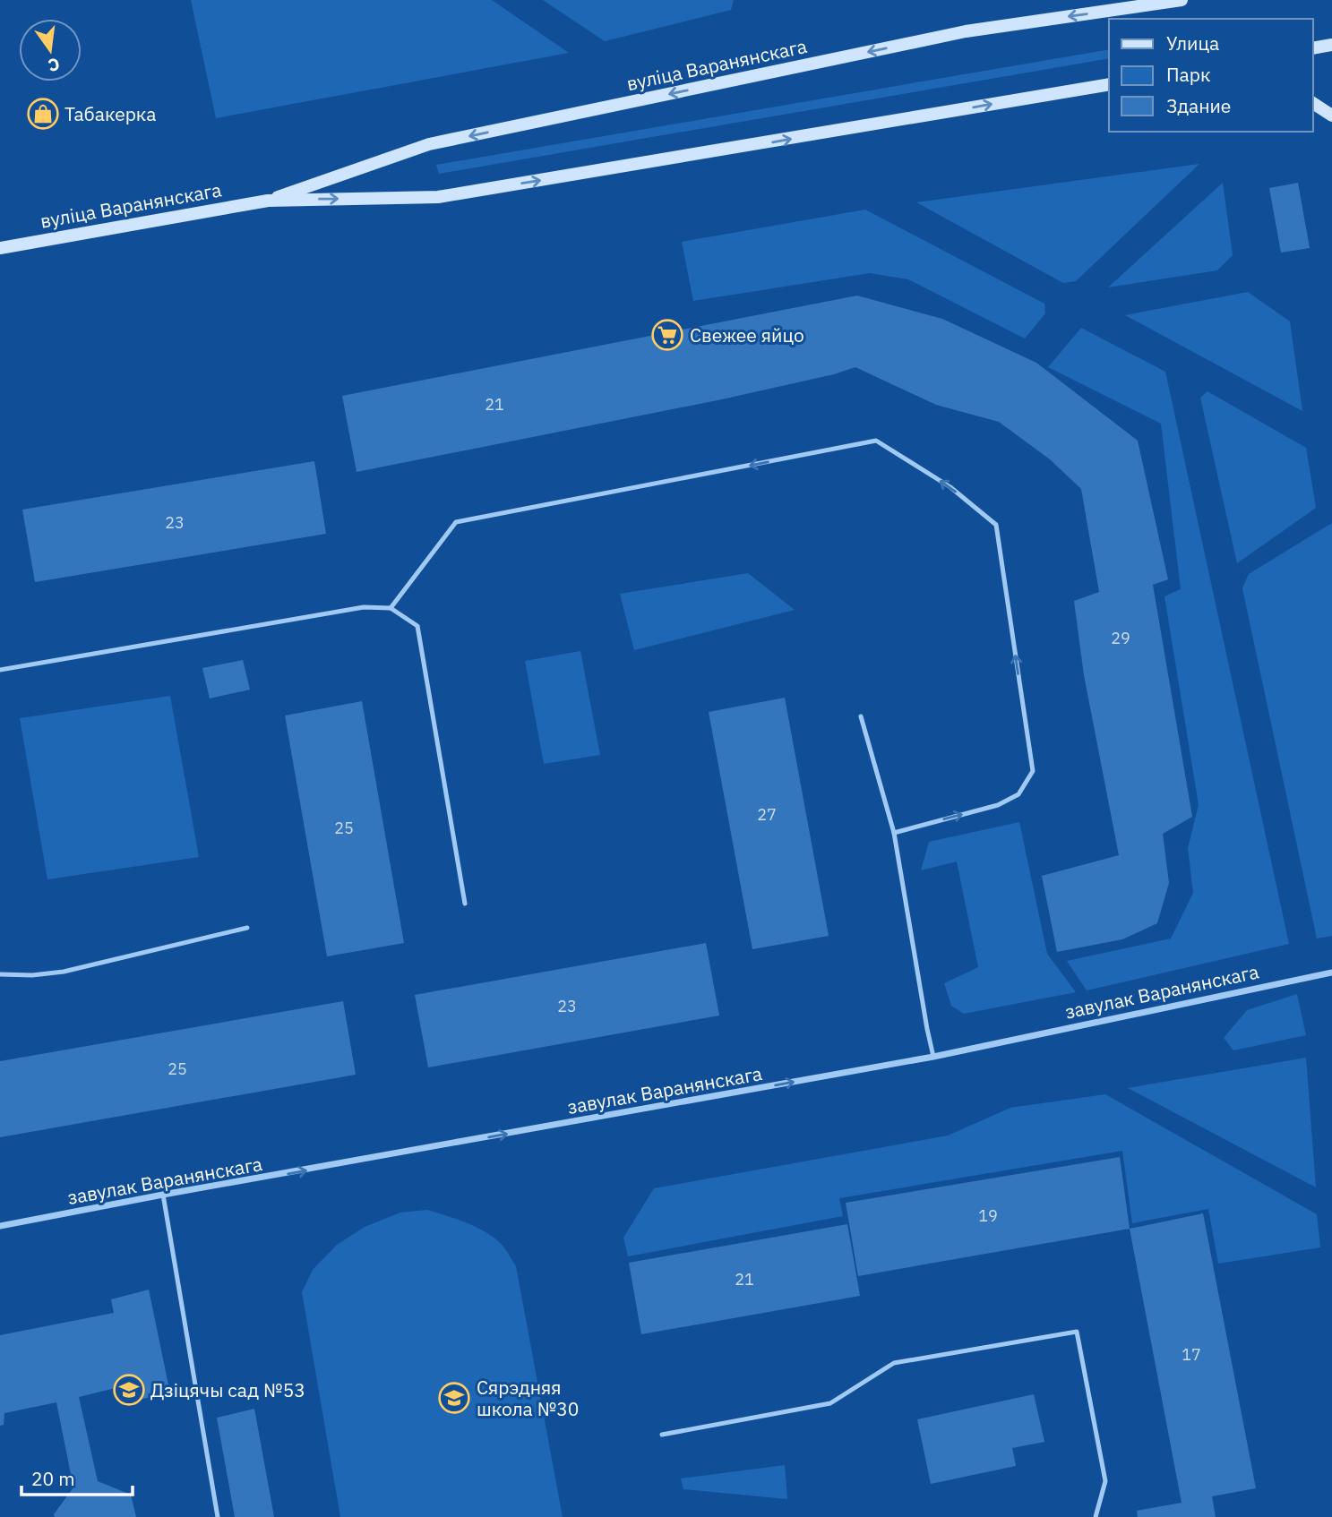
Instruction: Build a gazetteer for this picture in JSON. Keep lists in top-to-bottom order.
{
  "streets": {
    "main road": ["вуліца Варанянскага"],
    "street": ["завулак Варанянскага"]
  },
  "one_way": ["завулак Варанянскага"],
  "places": {
    "shop": ["Табакерка"],
    "supermarket": ["Свежее яйцо"],
    "school or university": ["Дзіцячы сад №53", "Сярэдняя школа №30"]
  },
  "house_numbers": [
    "21",
    "23",
    "29",
    "27",
    "25",
    "23",
    "25",
    "19",
    "21",
    "17"
  ],
  "legend": ["Улица", "Парк", "Здание"],
  "scale_bar": "20 m",
  "north": "bottom"
}
